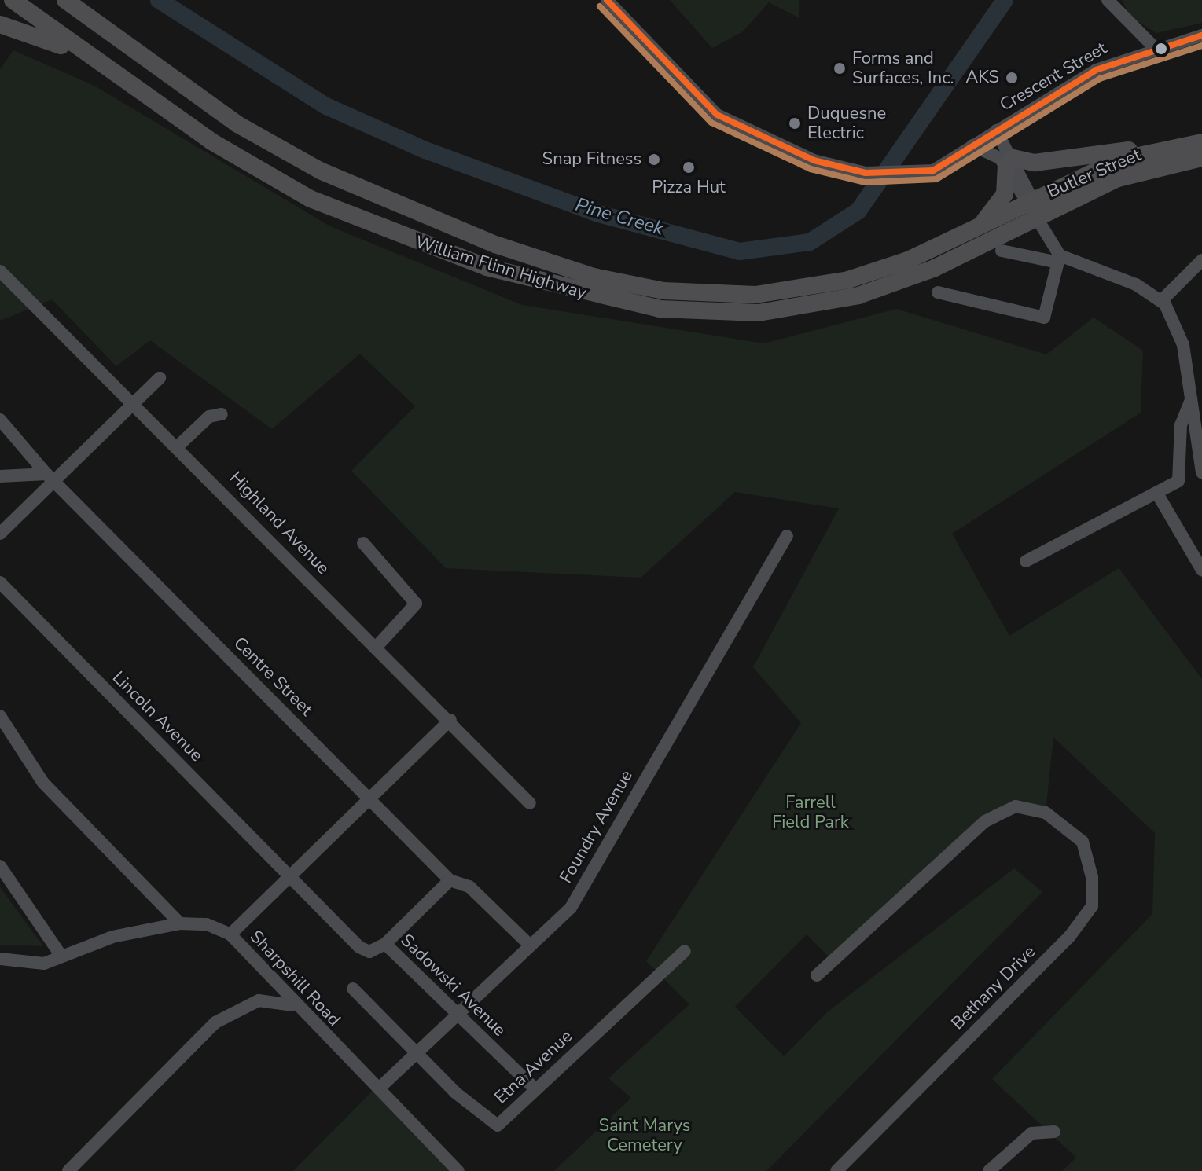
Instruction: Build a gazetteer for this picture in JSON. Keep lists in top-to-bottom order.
{
  "streets": {
    "highway": ["Butler Street", "William Flinn Highway"],
    "street": [
      "Crescent Street",
      "Highland Avenue",
      "Centre Street",
      "Lincoln Avenue",
      "Foundry Avenue",
      "Sharpshill Road",
      "Sadowski Avenue",
      "Bethany Drive",
      "Etna Avenue"
    ]
  },
  "crossings": [
    ["Butler Street", "William Flinn Highway"],
    ["Centre Street", "Foundry Avenue"],
    ["Lincoln Avenue", "Sadowski Avenue"],
    ["Foundry Avenue", "Sharpshill Road"],
    ["Foundry Avenue", "Sadowski Avenue"],
    ["Foundry Avenue", "Etna Avenue"],
    ["Sadowski Avenue", "Etna Avenue"]
  ],
  "water": ["Pine Creek"],
  "parks": ["Farrell Field Park", "Saint Marys Cemetery"],
  "places": [
    "Forms and Surfaces, Inc.",
    "AKS",
    "Duquesne Electric",
    "Snap Fitness",
    "Pizza Hut"
  ]
}
